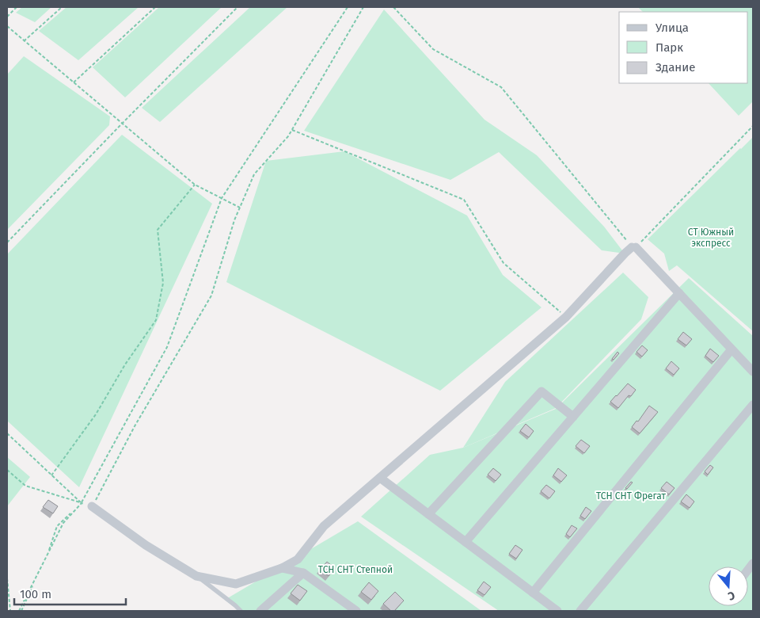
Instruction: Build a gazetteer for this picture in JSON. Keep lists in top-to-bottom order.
{
  "parks": ["СТ Южный экспресс", "ТСН СНТ Фрегат", "ТСН СНТ Степной"],
  "legend": ["Улица", "Парк", "Здание"],
  "scale_bar": "100 m",
  "north": "bottom"
}
